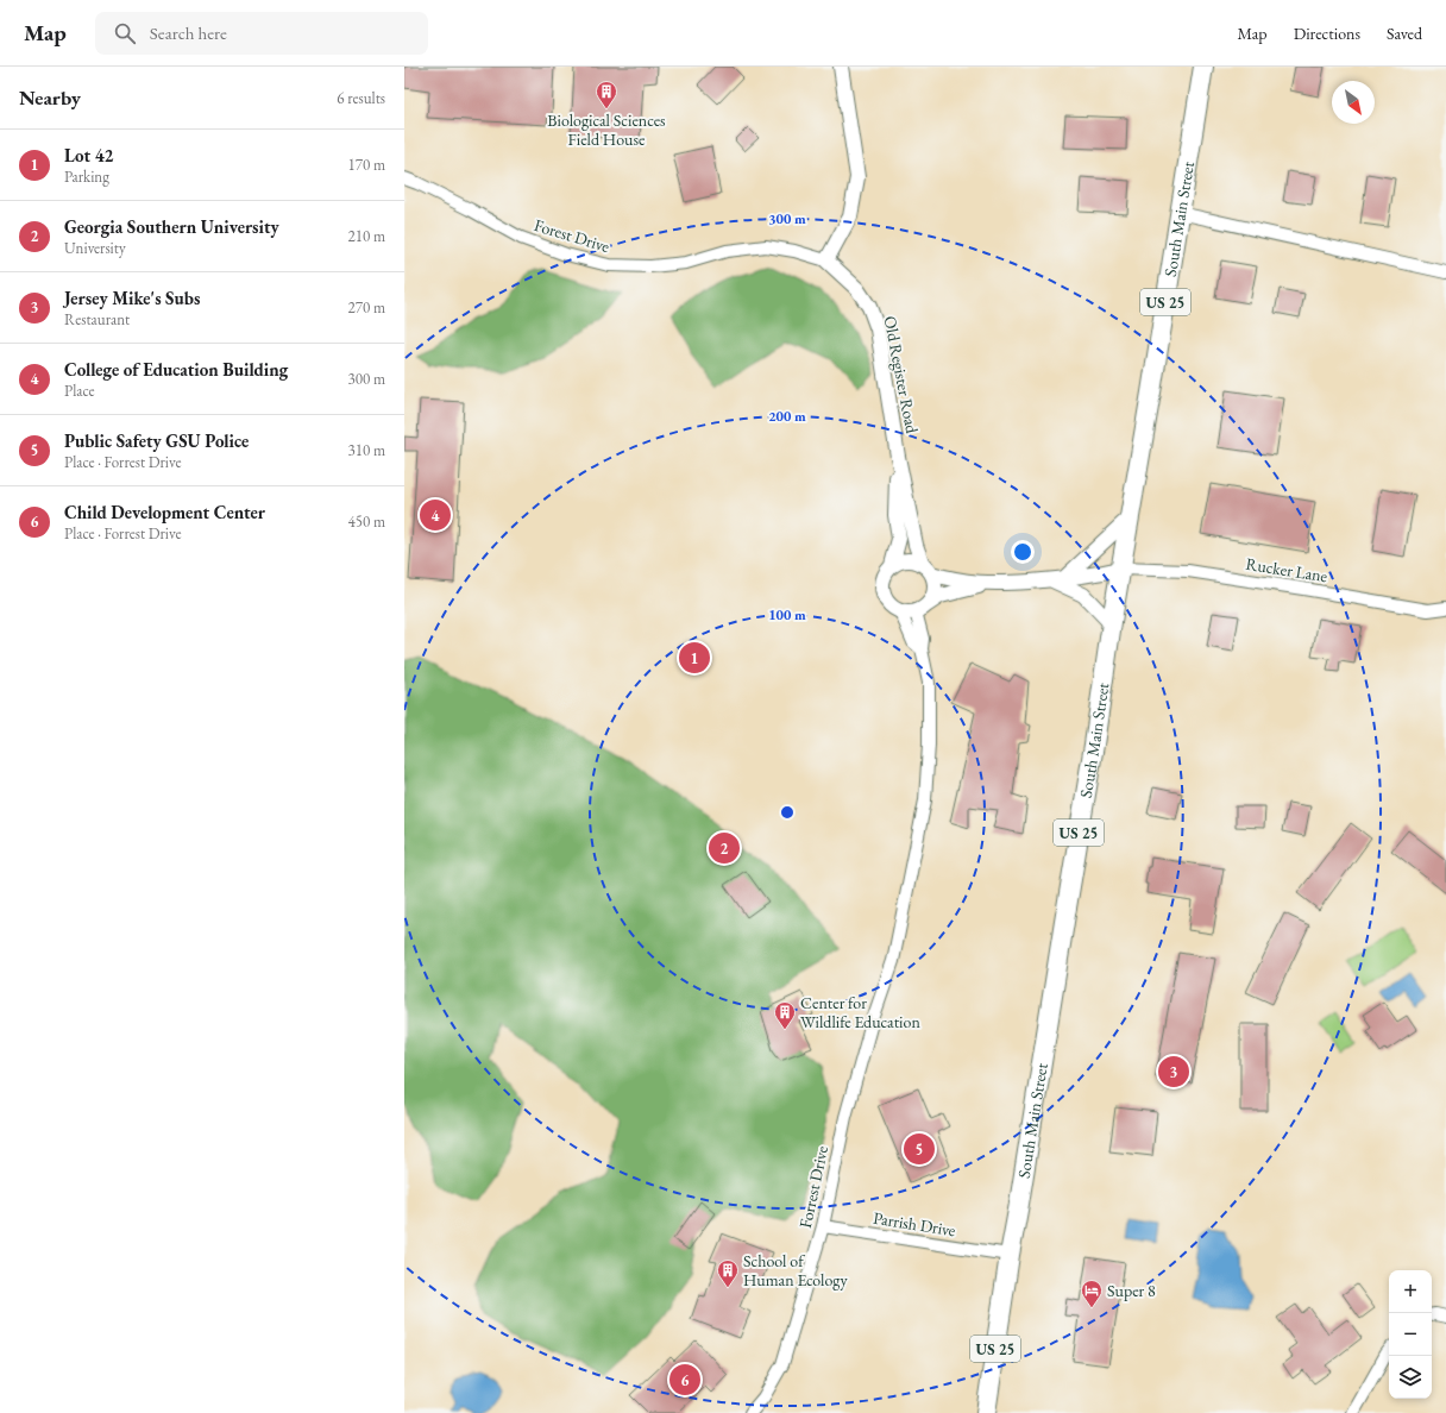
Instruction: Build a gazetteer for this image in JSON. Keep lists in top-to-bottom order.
{
  "streets": {
    "main road": ["South Main Street", "US 25"],
    "street": [
      "Forest Drive",
      "Old Register Road",
      "Rucker Lane",
      "Forrest Drive",
      "Parrish Drive"
    ]
  },
  "crossings": [
    ["South Main Street", "Rucker Lane"],
    ["South Main Street", "Parrish Drive"],
    ["Forest Drive", "Old Register Road"],
    ["Forrest Drive", "Parrish Drive"]
  ],
  "places": {
    "building": ["Biological Sciences Field House", "Center for Wildlife Education", "School of Human Ecology"],
    "hotel": ["Super 8"]
  },
  "north": "bottom right",
  "page": {
    "header": "Map",
    "search": "Search here",
    "nav": ["Map", "Directions", "Saved"],
    "heading": ["Nearby", "6 results"],
    "list": [
      {
        "mark": "1",
        "name": "Lot 42",
        "note": "Parking",
        "value": "170 m"
      },
      {
        "mark": "2",
        "name": "Georgia Southern University",
        "note": "University",
        "value": "210 m"
      },
      {
        "mark": "3",
        "name": "Jersey Mike's Subs",
        "note": "Restaurant",
        "value": "270 m"
      },
      {
        "mark": "4",
        "name": "College of Education Building",
        "note": "Place",
        "value": "300 m"
      },
      {
        "mark": "5",
        "name": "Public Safety GSU Police",
        "note": "Place · Forrest Drive",
        "value": "310 m"
      },
      {
        "mark": "6",
        "name": "Child Development Center",
        "note": "Place · Forrest Drive",
        "value": "450 m"
      }
    ],
    "pins": [
      "4",
      "1",
      "2",
      "3",
      "5",
      "6"
    ],
    "map_buttons": ["+", "−"]
  },
  "rings": ["300 m", "200 m", "100 m"]
}
